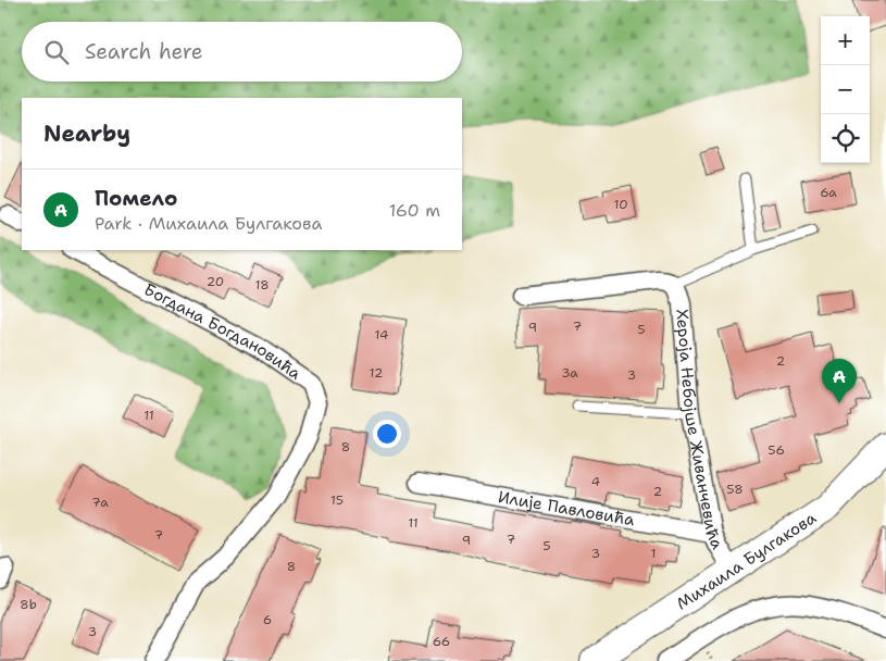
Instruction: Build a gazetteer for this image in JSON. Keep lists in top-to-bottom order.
{
  "streets": {
    "street": [
      "Богдана Богдановића",
      "Хероја Небојше Живанчевића",
      "Илије Павловића",
      "Михаила Булгакова"
    ]
  },
  "crossings": [
    ["Хероја Небојше Живанчевића", "Илије Павловића"],
    ["Хероја Небојше Живанчевића", "Михаила Булгакова"]
  ],
  "house_numbers": [
    "6a",
    "10",
    "20",
    "18",
    "7",
    "9",
    "5",
    "14",
    "2",
    "12",
    "3a",
    "3",
    "11",
    "8",
    "56",
    "4",
    "58",
    "2",
    "15",
    "7a",
    "11",
    "7",
    "7",
    "9",
    "5",
    "3",
    "1",
    "8",
    "8b",
    "6",
    "3",
    "66"
  ],
  "page": {
    "map_buttons": ["+", "−"],
    "search": "Search here",
    "heading": "Nearby",
    "list": [
      {
        "mark": "A",
        "name": "Помело",
        "note": "Park · Михаила Булгакова",
        "value": "160 m"
      }
    ],
    "pins": "A"
  }
}
